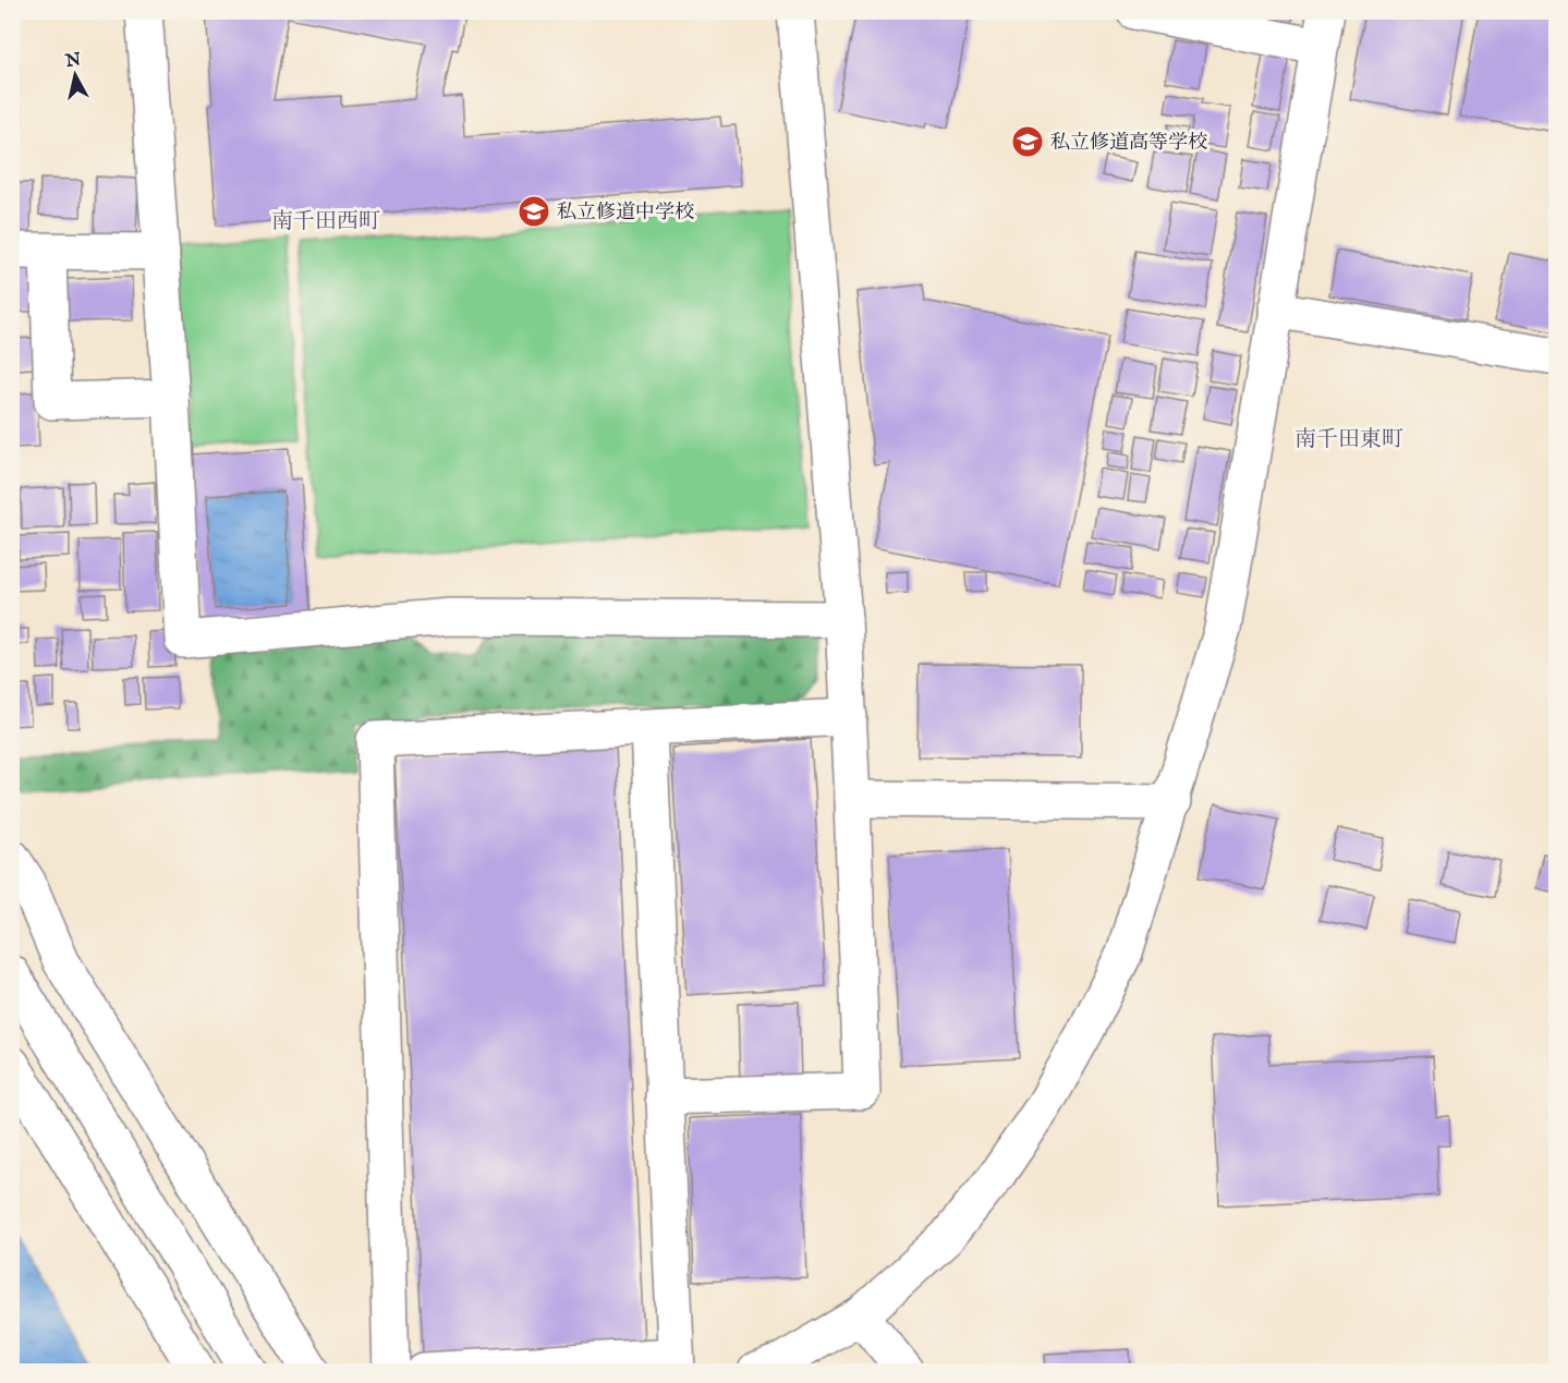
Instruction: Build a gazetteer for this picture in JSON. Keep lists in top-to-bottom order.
{
  "districts": ["南千田西町", "南千田東町"],
  "places": {
    "school or university": ["私立修道高等学校", "私立修道中学校"]
  },
  "north": "top"
}
